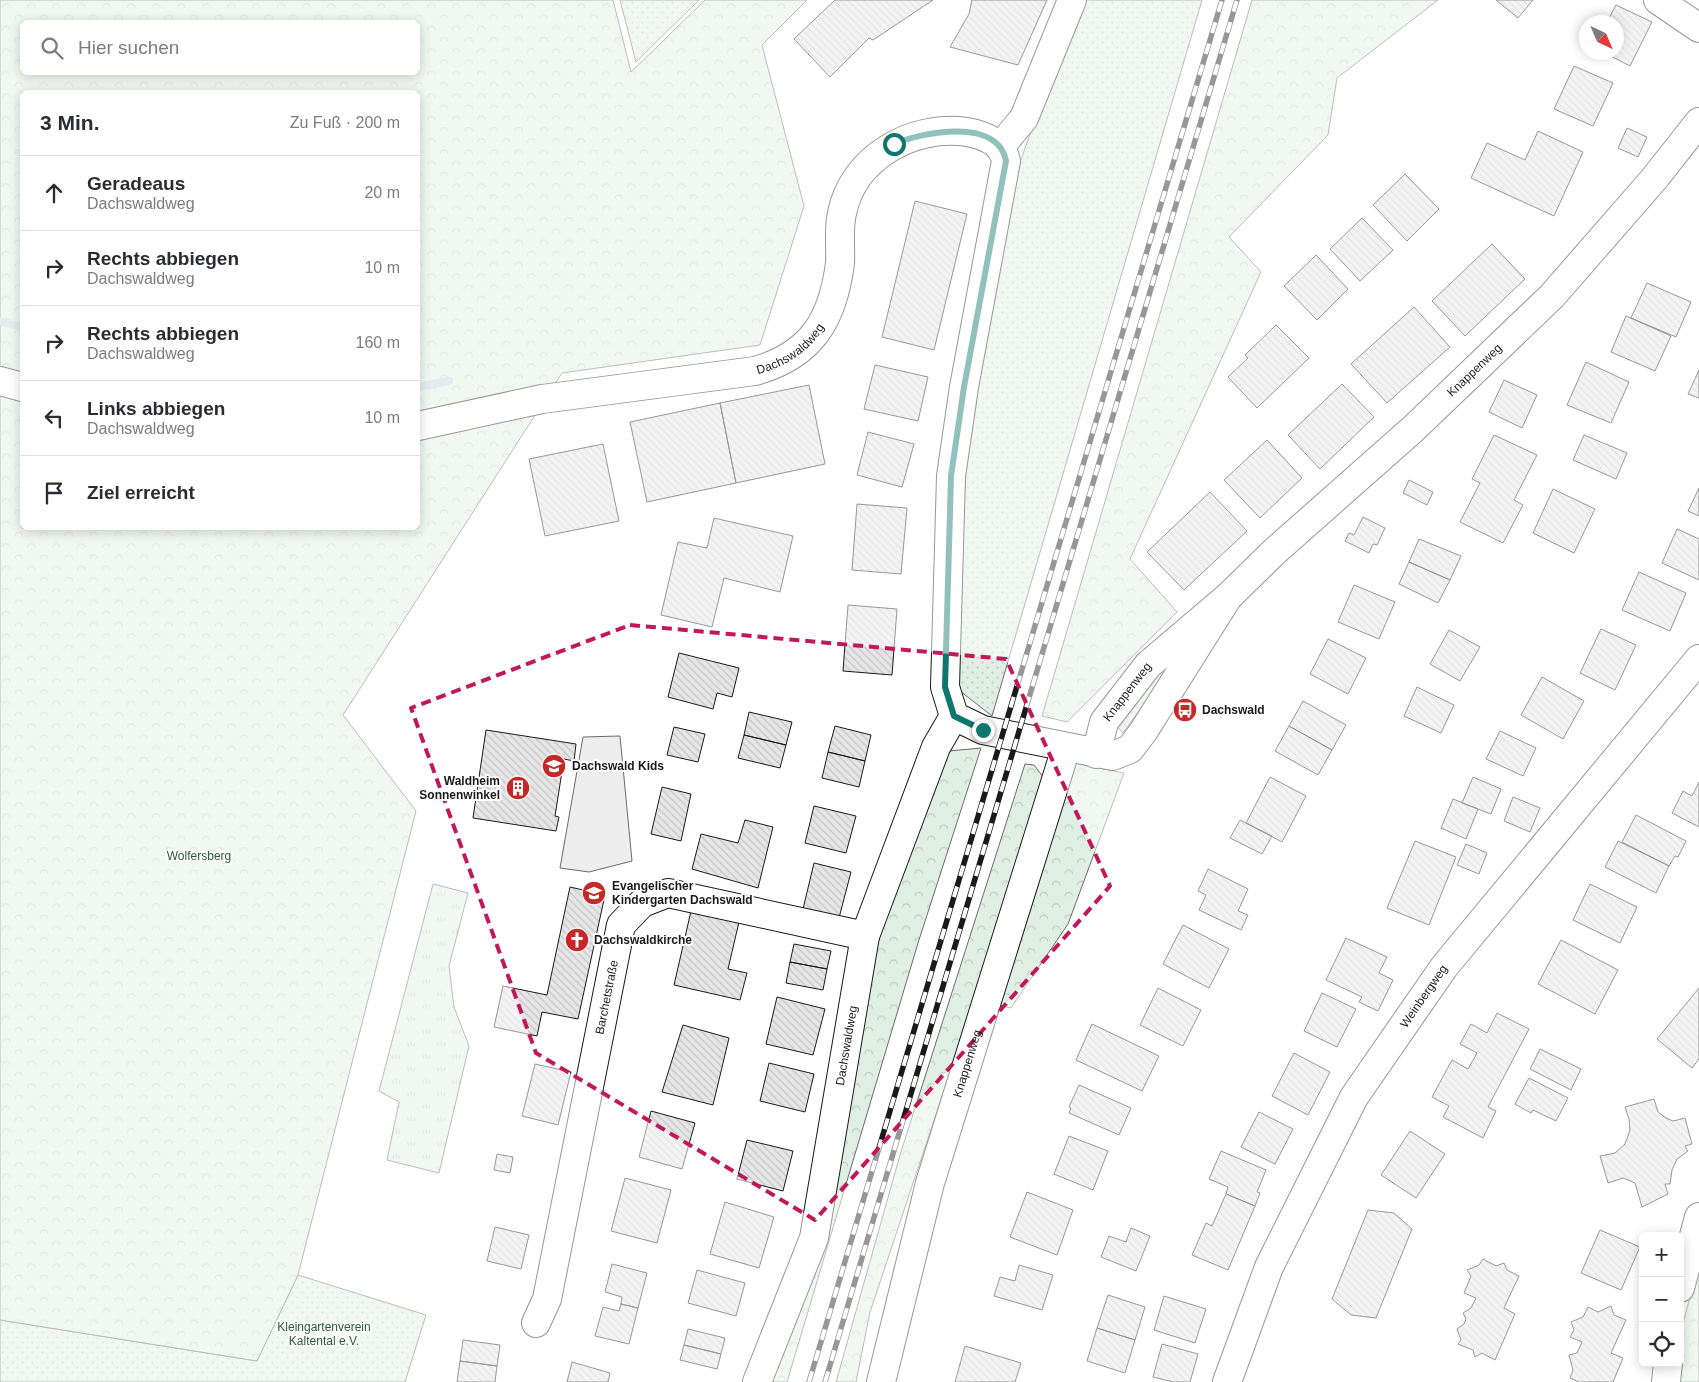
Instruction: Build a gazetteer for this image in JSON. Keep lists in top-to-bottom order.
{
  "streets": {
    "street": [
      "Dachswaldweg",
      "Knappenweg",
      "Weinbergweg",
      "Barchetstraße"
    ]
  },
  "crossings": [
    ["Dachswaldweg", "Barchetstraße"]
  ],
  "parks": ["Wolfersberg", "Kleingartenverein Kaltental e.V."],
  "places": {
    "bus stop": ["Dachswald"],
    "school or university": ["Dachswald Kids", "Evangelischer Kindergarten Dachswald"],
    "building": ["Waldheim Sonnenwinkel"],
    "church": ["Dachswaldkirche"]
  },
  "north": "bottom right",
  "page": {
    "search": "Hier suchen",
    "heading": ["3 Min.", "Zu Fuß · 200 m"],
    "list": [
      ["Geradeaus", "Dachswaldweg", "20 m"],
      ["Rechts abbiegen", "Dachswaldweg", "10 m"],
      ["Rechts abbiegen", "Dachswaldweg", "160 m"],
      ["Links abbiegen", "Dachswaldweg", "10 m"],
      "Ziel erreicht"
    ],
    "map_buttons": ["+", "−"]
  }
}
